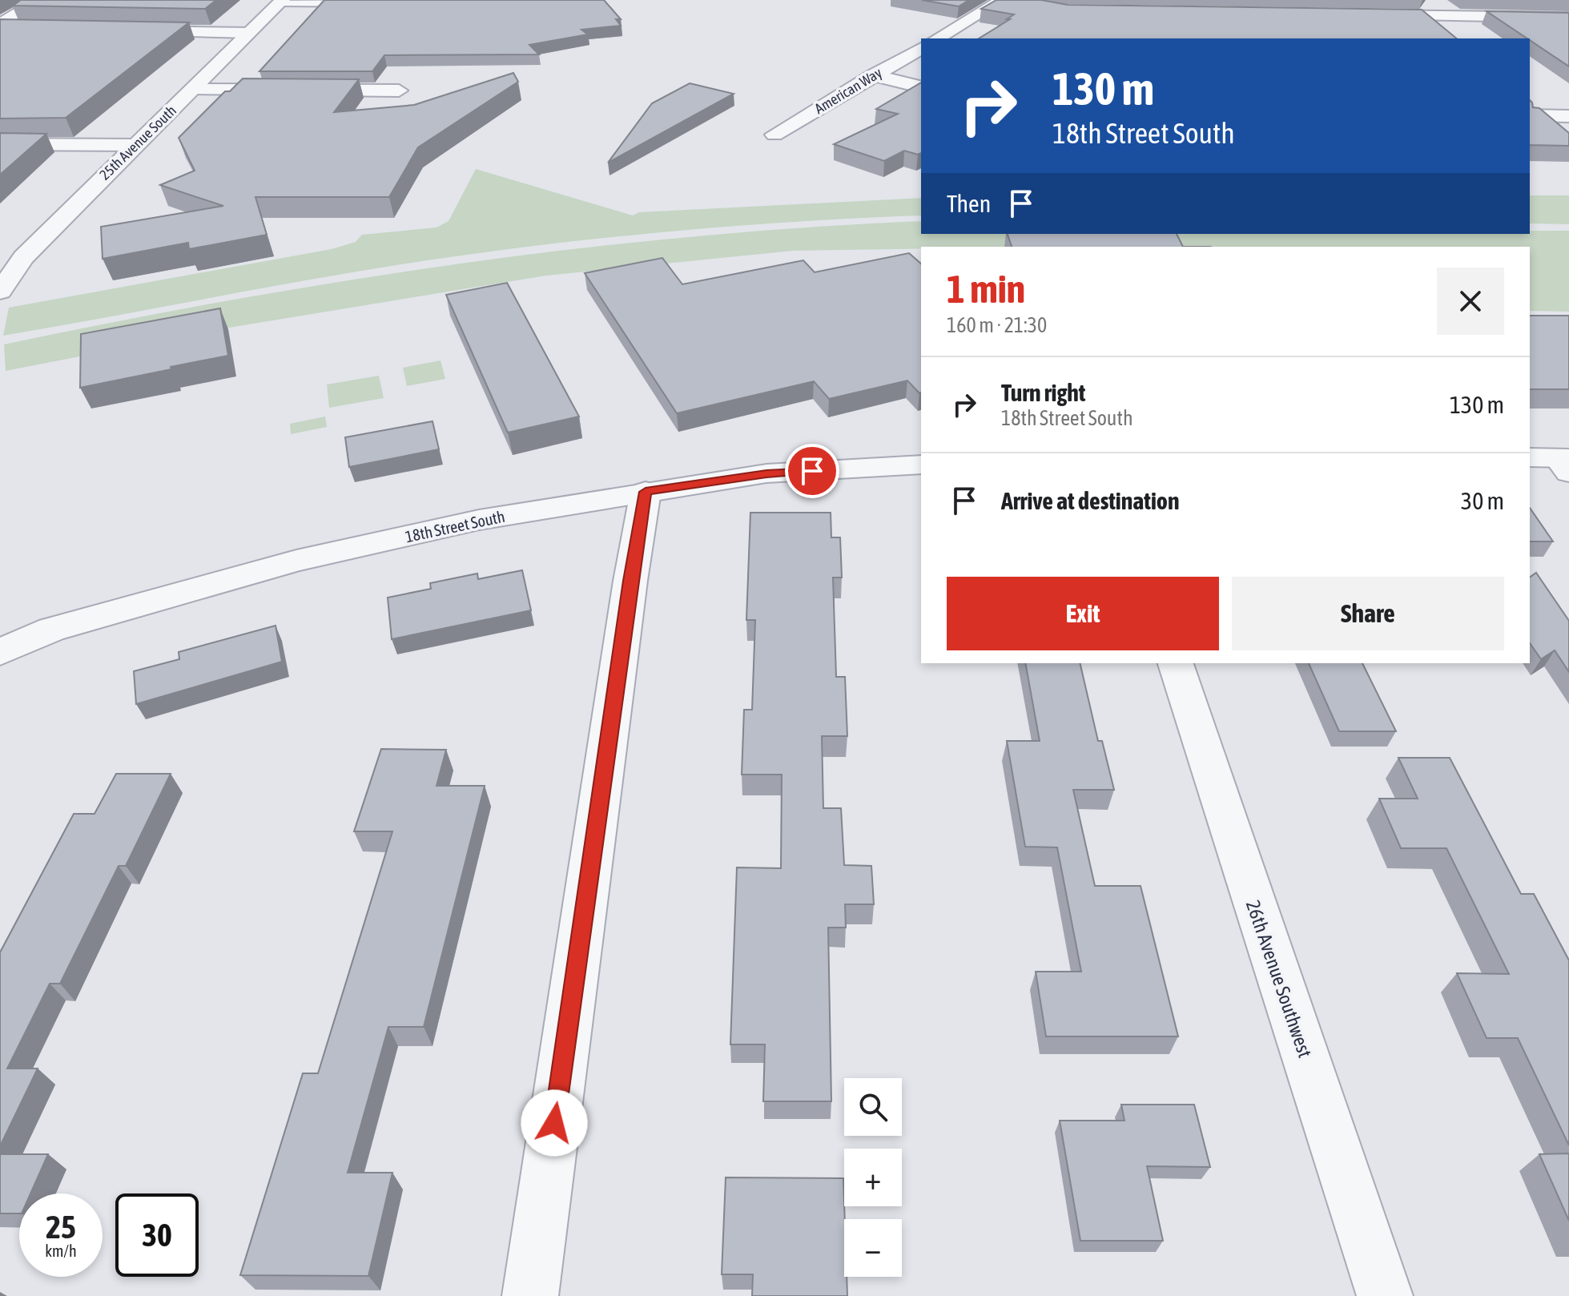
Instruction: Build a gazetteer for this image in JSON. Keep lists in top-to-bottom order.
{
  "streets": {
    "street": [
      "American Way",
      "25th Avenue South",
      "18th Street South",
      "26th Avenue Southwest"
    ]
  },
  "page": {
    "turn": ["130 m", "18th Street South"],
    "then": "Then",
    "heading": ["1 min", "160 m · 21:30"],
    "list": [
      {
        "name": "Turn right",
        "note": "18th Street South",
        "value": "130 m"
      },
      {
        "name": "Arrive at destination",
        "value": "30 m"
      }
    ],
    "buttons": ["Exit", "Share"],
    "map_buttons": ["+", "−"],
    "speed": "25 km/h",
    "limit": "30"
  }
}
